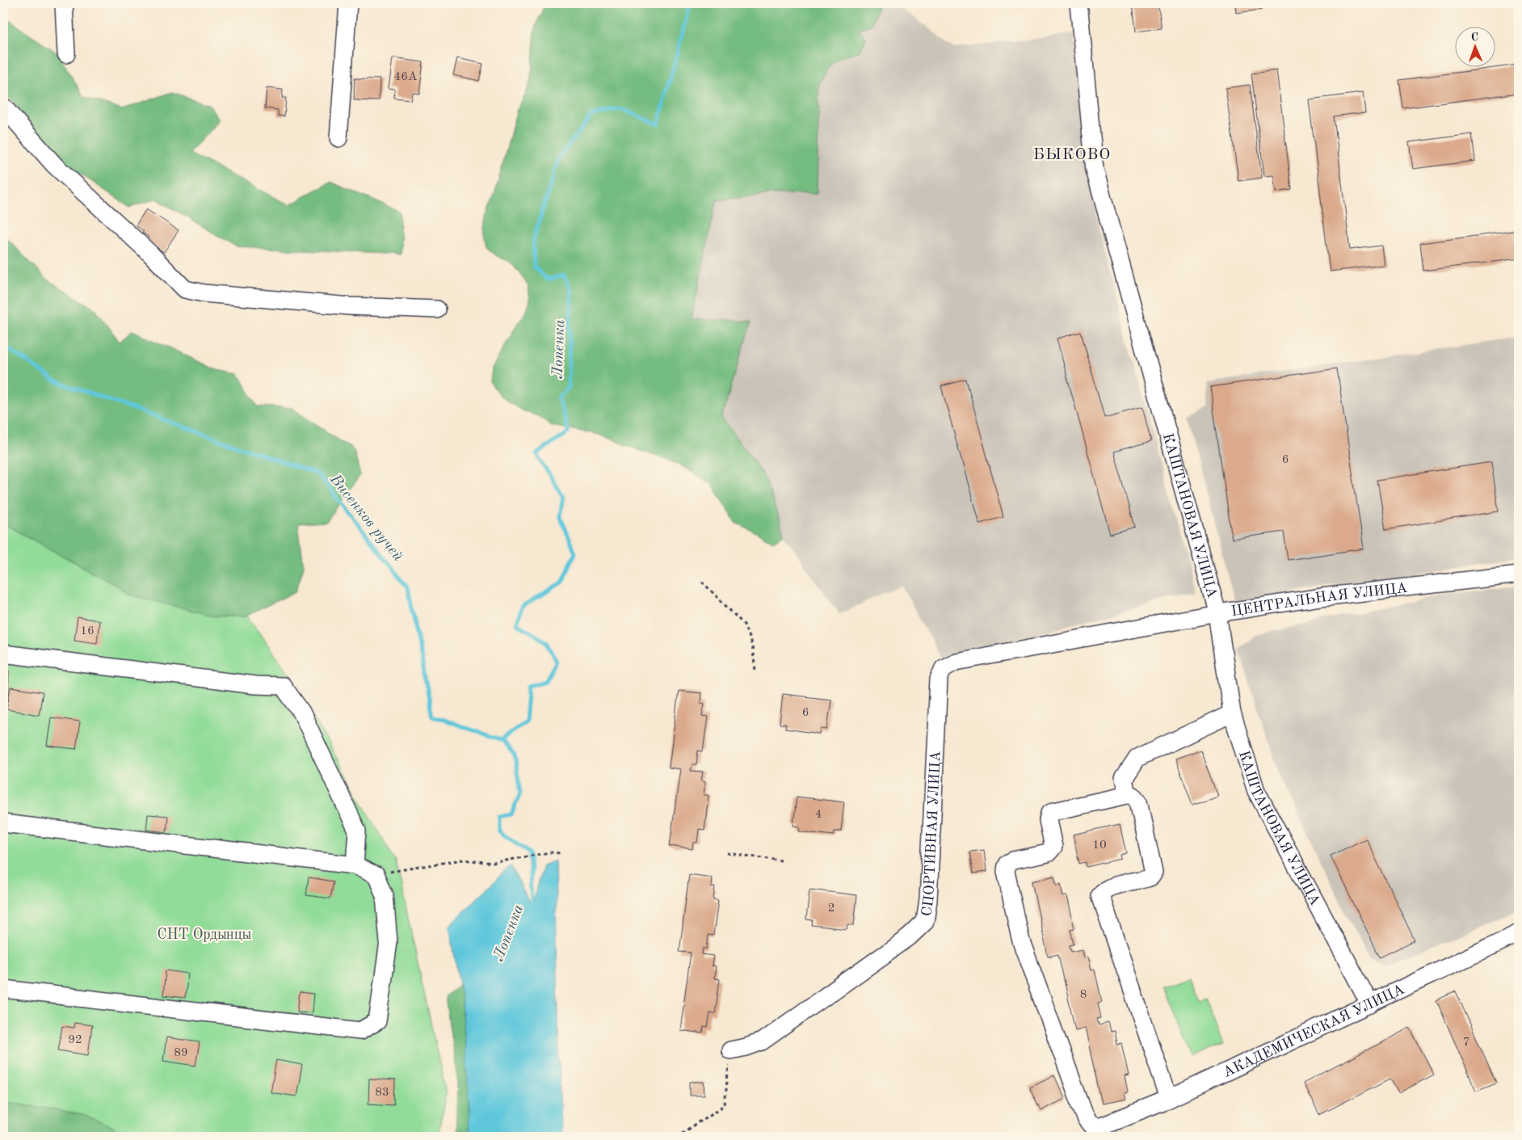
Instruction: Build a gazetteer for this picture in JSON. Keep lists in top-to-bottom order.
{
  "streets": {
    "street": [
      "КАШТАНОВАЯ УЛИЦА",
      "ЦЕНТРАЛЬНАЯ УЛИЦА",
      "СПОРТИВНАЯ УЛИЦА",
      "АКАДЕМИЧЕСКАЯ УЛИЦА"
    ]
  },
  "crossings": [
    ["КАШТАНОВАЯ УЛИЦА", "ЦЕНТРАЛЬНАЯ УЛИЦА"],
    ["КАШТАНОВАЯ УЛИЦА", "АКАДЕМИЧЕСКАЯ УЛИЦА"],
    ["ЦЕНТРАЛЬНАЯ УЛИЦА", "СПОРТИВНАЯ УЛИЦА"]
  ],
  "districts": ["БЫКОВО"],
  "water": ["Лопенка", "Висенков ручей"],
  "parks": ["СНТ Ордынцы"],
  "house_numbers": [
    "46А",
    "6",
    "16",
    "6",
    "4",
    "10",
    "2",
    "8",
    "92",
    "7",
    "89",
    "83"
  ],
  "north": "top"
}
